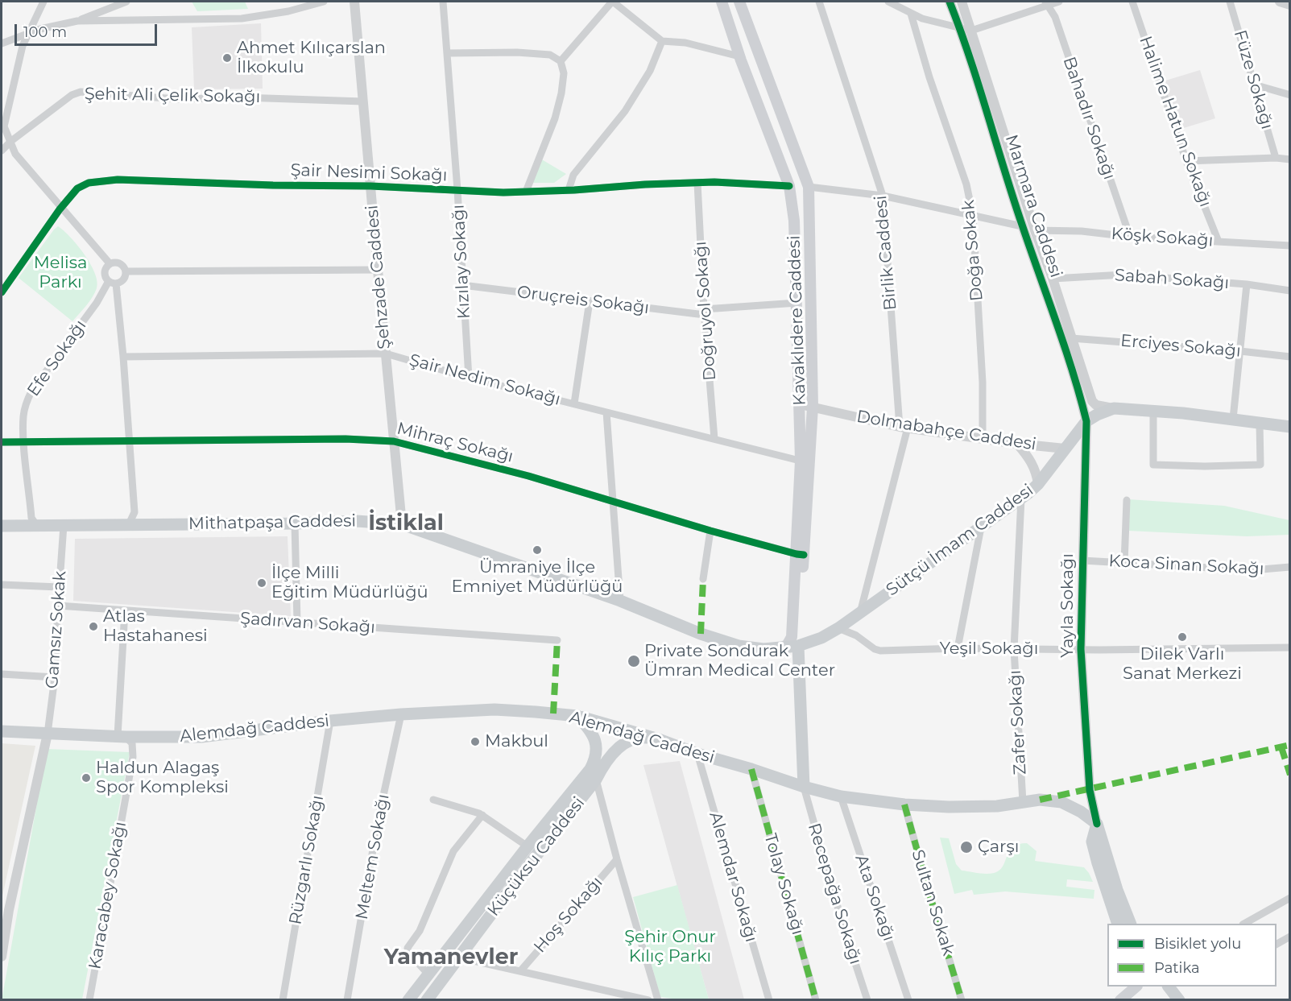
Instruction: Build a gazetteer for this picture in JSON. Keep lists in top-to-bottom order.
{
  "streets": {
    "main road": [
      "Kavaklıdere Caddesi",
      "Mithatpaşa Caddesi",
      "Sütçü İmam Caddesi",
      "Alemdağ Caddesi",
      "Küçüksu Caddesi"
    ],
    "street": [
      "Füze Sokağı",
      "Şehit Ali Çelik Sokağı",
      "Bahadır Sokağı",
      "Halime Hatun Sokağı",
      "Şair Nesimi Sokağı",
      "Marmara Caddesi",
      "Köşk Sokağı",
      "Doğa Sokak",
      "Birlik Caddesi",
      "Kızılay Sokağı",
      "Şehzade Caddesi",
      "Sabah Sokağı",
      "Oruçreis Sokağı",
      "Doğruyol Sokağı",
      "Erciyes Sokağı",
      "Efe Sokağı",
      "Şair Nedim Sokağı",
      "Dolmabahçe Caddesi",
      "Mihraç Sokağı",
      "Koca Sinan Sokağı",
      "Yayla Sokağı",
      "Şadırvan Sokağı",
      "Gamsız Sokak",
      "Yeşil Sokağı",
      "Zafer Sokağı",
      "Meltem Sokağı",
      "Rüzgarlı Sokağı",
      "Alemdar Sokağı",
      "Tolay Sokağı",
      "Recepağa Sokağı",
      "Karacabey Sokağı",
      "Ata Sokağı",
      "Sultan Sokak",
      "Hoş Sokağı"
    ]
  },
  "crossings": [
    ["Şehit Ali Çelik Sokağı", "Şehzade Caddesi"],
    ["Bahadır Sokağı", "Köşk Sokağı"],
    ["Halime Hatun Sokağı", "Köşk Sokağı"],
    ["Şair Nesimi Sokağı", "Kızılay Sokağı"],
    ["Şair Nesimi Sokağı", "Şehzade Caddesi"],
    ["Şair Nesimi Sokağı", "Doğruyol Sokağı"],
    ["Şair Nesimi Sokağı", "Kavaklıdere Caddesi"],
    ["Marmara Caddesi", "Köşk Sokağı"],
    ["Marmara Caddesi", "Sabah Sokağı"],
    ["Marmara Caddesi", "Erciyes Sokağı"],
    ["Marmara Caddesi", "Sütçü İmam Caddesi"],
    ["Marmara Caddesi", "Yayla Sokağı"],
    ["Doğa Sokak", "Dolmabahçe Caddesi"],
    ["Birlik Caddesi", "Dolmabahçe Caddesi"],
    ["Birlik Caddesi", "Sütçü İmam Caddesi"],
    ["Kızılay Sokağı", "Oruçreis Sokağı"],
    ["Kızılay Sokağı", "Şair Nedim Sokağı"],
    ["Şehzade Caddesi", "Şair Nedim Sokağı"],
    ["Şehzade Caddesi", "Mihraç Sokağı"],
    ["Şehzade Caddesi", "Mithatpaşa Caddesi"],
    ["Oruçreis Sokağı", "Doğruyol Sokağı"],
    ["Oruçreis Sokağı", "Kavaklıdere Caddesi"],
    ["Doğruyol Sokağı", "Şair Nedim Sokağı"],
    ["Kavaklıdere Caddesi", "Şair Nedim Sokağı"],
    ["Kavaklıdere Caddesi", "Dolmabahçe Caddesi"],
    ["Kavaklıdere Caddesi", "Mihraç Sokağı"],
    ["Kavaklıdere Caddesi", "Mithatpaşa Caddesi"],
    ["Kavaklıdere Caddesi", "Sütçü İmam Caddesi"],
    ["Efe Sokağı", "Mihraç Sokağı"],
    ["Efe Sokağı", "Mithatpaşa Caddesi"],
    ["Dolmabahçe Caddesi", "Sütçü İmam Caddesi"],
    ["Mithatpaşa Caddesi", "Sütçü İmam Caddesi"],
    ["Mithatpaşa Caddesi", "Gamsız Sokak"],
    ["Sütçü İmam Caddesi", "Yayla Sokağı"],
    ["Sütçü İmam Caddesi", "Yeşil Sokağı"],
    ["Sütçü İmam Caddesi", "Zafer Sokağı"],
    ["Koca Sinan Sokağı", "Yayla Sokağı"],
    ["Yayla Sokağı", "Yeşil Sokağı"],
    ["Yayla Sokağı", "Alemdağ Caddesi"],
    ["Şadırvan Sokağı", "Gamsız Sokak"],
    ["Gamsız Sokak", "Alemdağ Caddesi"],
    ["Yeşil Sokağı", "Zafer Sokağı"],
    ["Zafer Sokağı", "Alemdağ Caddesi"],
    ["Alemdağ Caddesi", "Meltem Sokağı"],
    ["Alemdağ Caddesi", "Küçüksu Caddesi"],
    ["Alemdağ Caddesi", "Rüzgarlı Sokağı"],
    ["Alemdağ Caddesi", "Alemdar Sokağı"],
    ["Alemdağ Caddesi", "Tolay Sokağı"],
    ["Alemdağ Caddesi", "Recepağa Sokağı"],
    ["Alemdağ Caddesi", "Karacabey Sokağı"],
    ["Alemdağ Caddesi", "Ata Sokağı"],
    ["Alemdağ Caddesi", "Sultan Sokak"]
  ],
  "districts": ["İstiklal", "Yamanevler"],
  "parks": ["Melisa Parkı", "Şehir Onur Kılıç Parkı"],
  "places": [
    "Ahmet Kılıçarslan İlkokulu",
    "Ümraniye İlçe Emniyet Müdürlüğü",
    "İlçe Milli Eğitim Müdürlüğü",
    "Atlas Hastahanesi",
    "Dilek Varlı Sanat Merkezi",
    "Private Sondurak Ümran Medical Center",
    "Makbul",
    "Haldun Alagaş Spor Kompleksi",
    "Çarşı"
  ],
  "legend": ["Bisiklet yolu", "Patika"],
  "scale_bar": "100 m"
}
